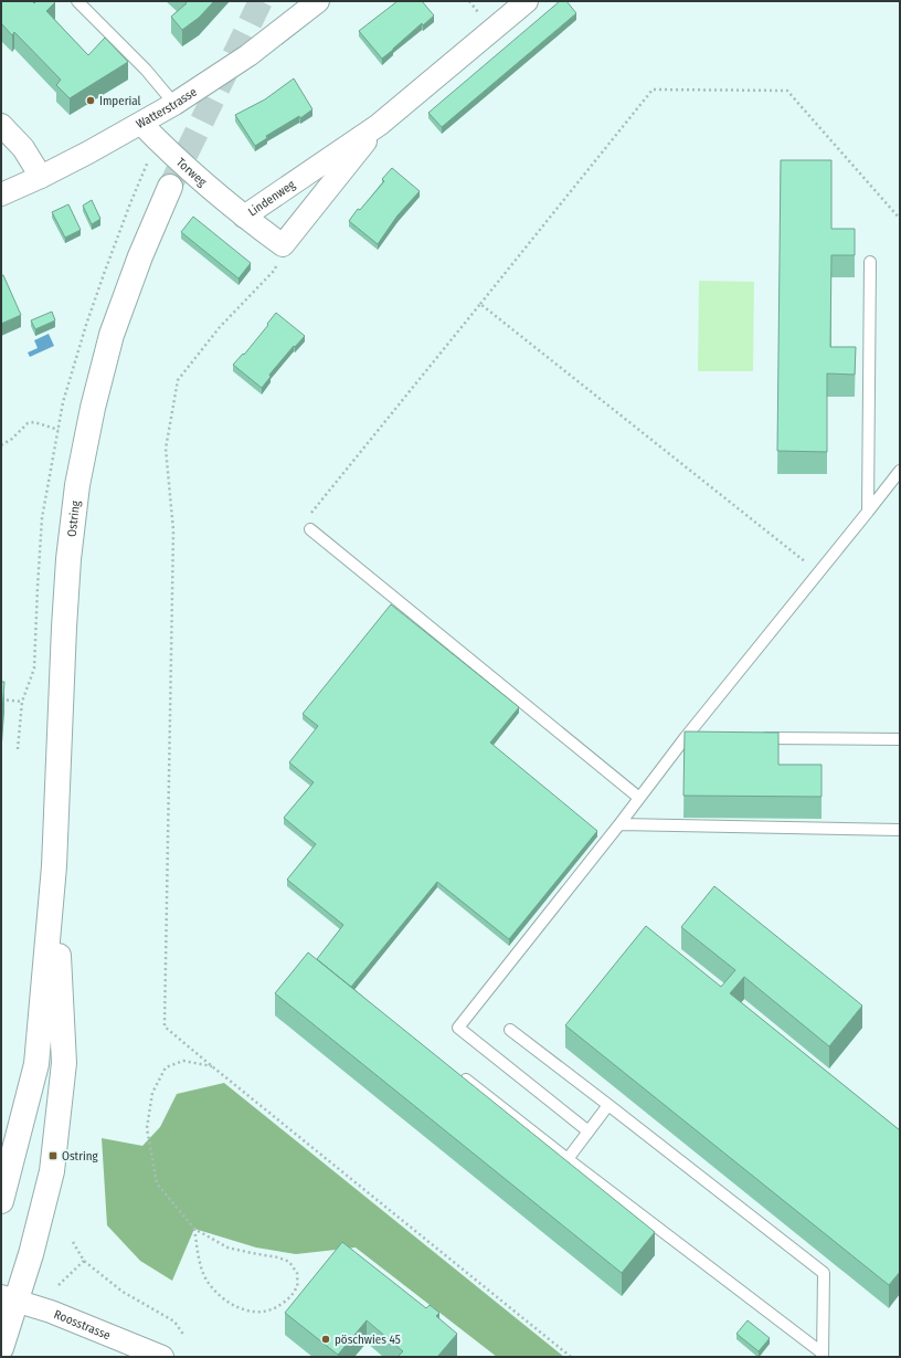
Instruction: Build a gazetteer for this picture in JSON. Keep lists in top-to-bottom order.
{
  "streets": {
    "main road": ["Ostring"],
    "street": [
      "Watterstrasse",
      "Torweg",
      "Lindenweg",
      "Roosstrasse"
    ]
  },
  "crossings": [
    ["Watterstrasse", "Torweg"],
    ["Torweg", "Lindenweg"],
    ["Ostring", "Roosstrasse"]
  ],
  "places": {
    "other": ["Imperial", "pöschwies 45"],
    "transit": ["Ostring"]
  }
}
